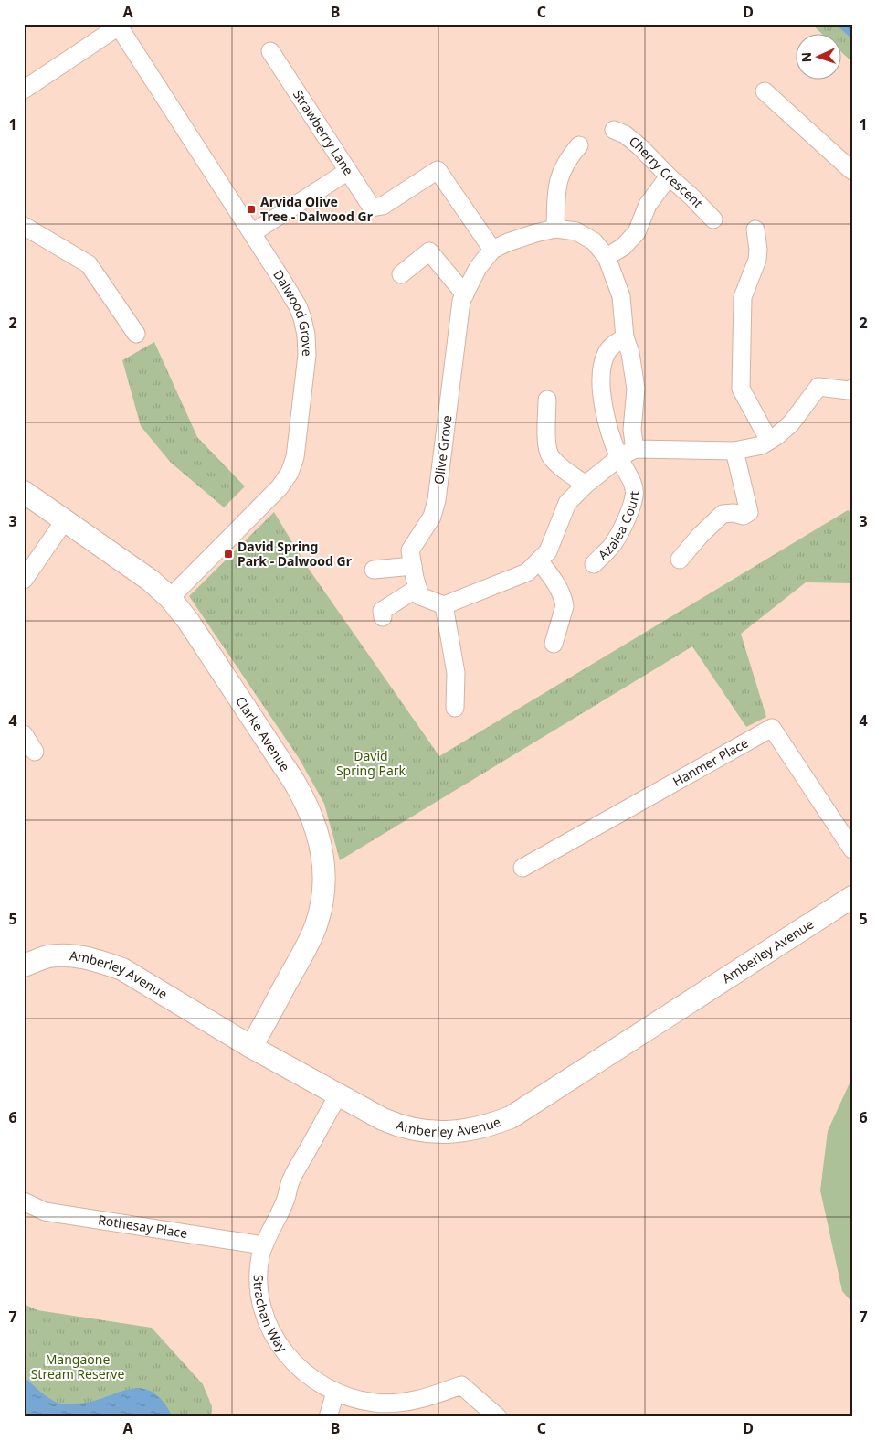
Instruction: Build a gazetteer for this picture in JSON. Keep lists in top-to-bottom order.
{
  "streets": {
    "street": [
      "Strawberry Lane",
      "Cherry Crescent",
      "Dalwood Grove",
      "Olive Grove",
      "Azalea Court",
      "Clarke Avenue",
      "Hanmer Place",
      "Amberley Avenue",
      "Rothesay Place",
      "Strachan Way"
    ]
  },
  "crossings": [
    ["Strawberry Lane", "Olive Grove"],
    ["Dalwood Grove", "Clarke Avenue"],
    ["Clarke Avenue", "Amberley Avenue"],
    ["Amberley Avenue", "Strachan Way"],
    ["Rothesay Place", "Strachan Way"]
  ],
  "parks": ["David Spring Park", "Mangaone Stream Reserve"],
  "places": {
    "transit": ["Arvida Olive Tree - Dalwood Gr", "David Spring Park - Dalwood Gr"]
  },
  "north": "left",
  "grid": {
    "columns": [
      "A",
      "B",
      "C",
      "D"
    ],
    "rows": [
      "1",
      "2",
      "3",
      "4",
      "5",
      "6",
      "7"
    ]
  }
}
